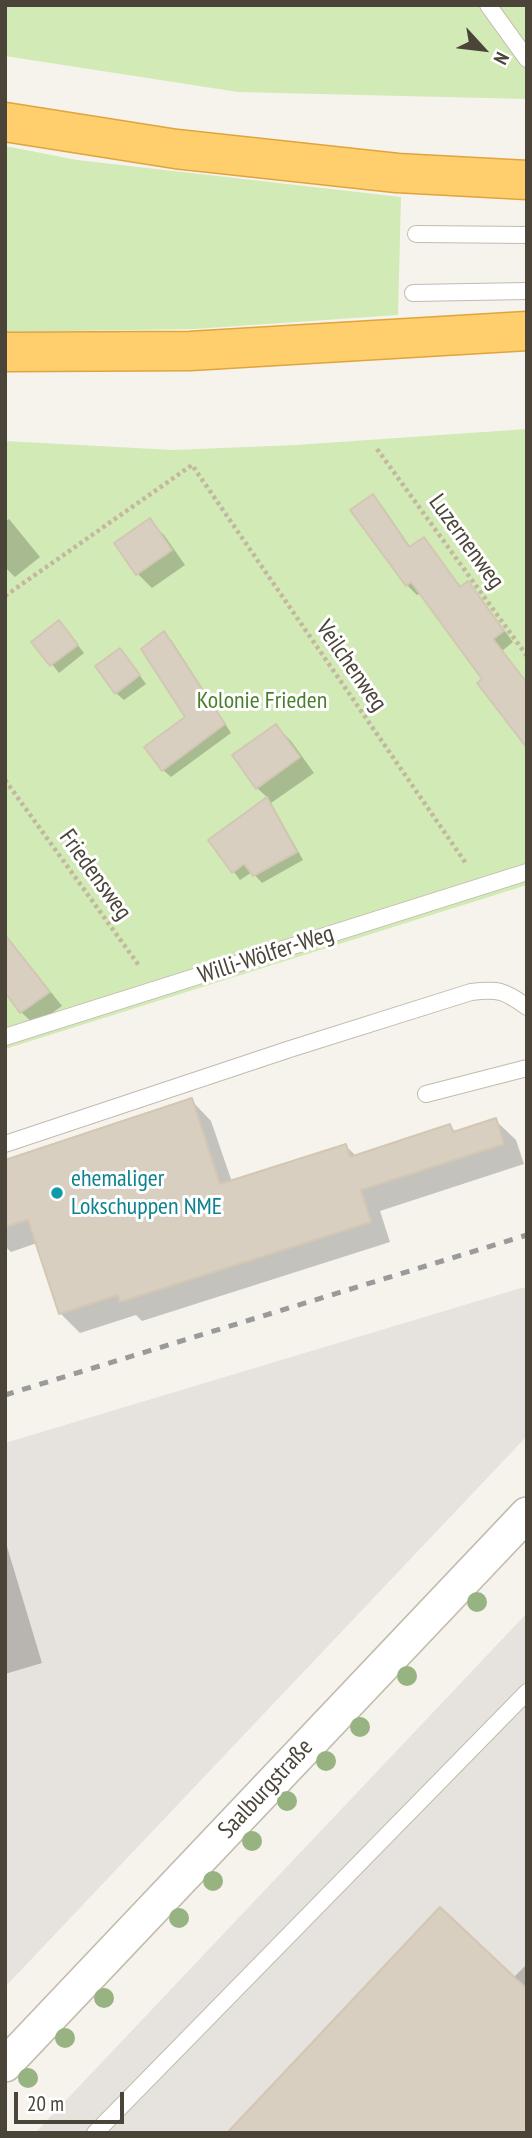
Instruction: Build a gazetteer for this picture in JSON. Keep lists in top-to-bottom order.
{
  "streets": {
    "street": ["Saalburgstraße"],
    "lane": ["Willi-Wölfer-Weg"],
    "path": ["Luzernenweg", "Veilchenweg", "Friedensweg"]
  },
  "crossings": [
    ["Veilchenweg", "Willi-Wölfer-Weg"],
    ["Friedensweg", "Willi-Wölfer-Weg"]
  ],
  "parks": ["Kolonie Frieden"],
  "places": ["ehemaliger Lokschuppen NME"],
  "scale_bar": "20 m",
  "north": "bottom right"
}
